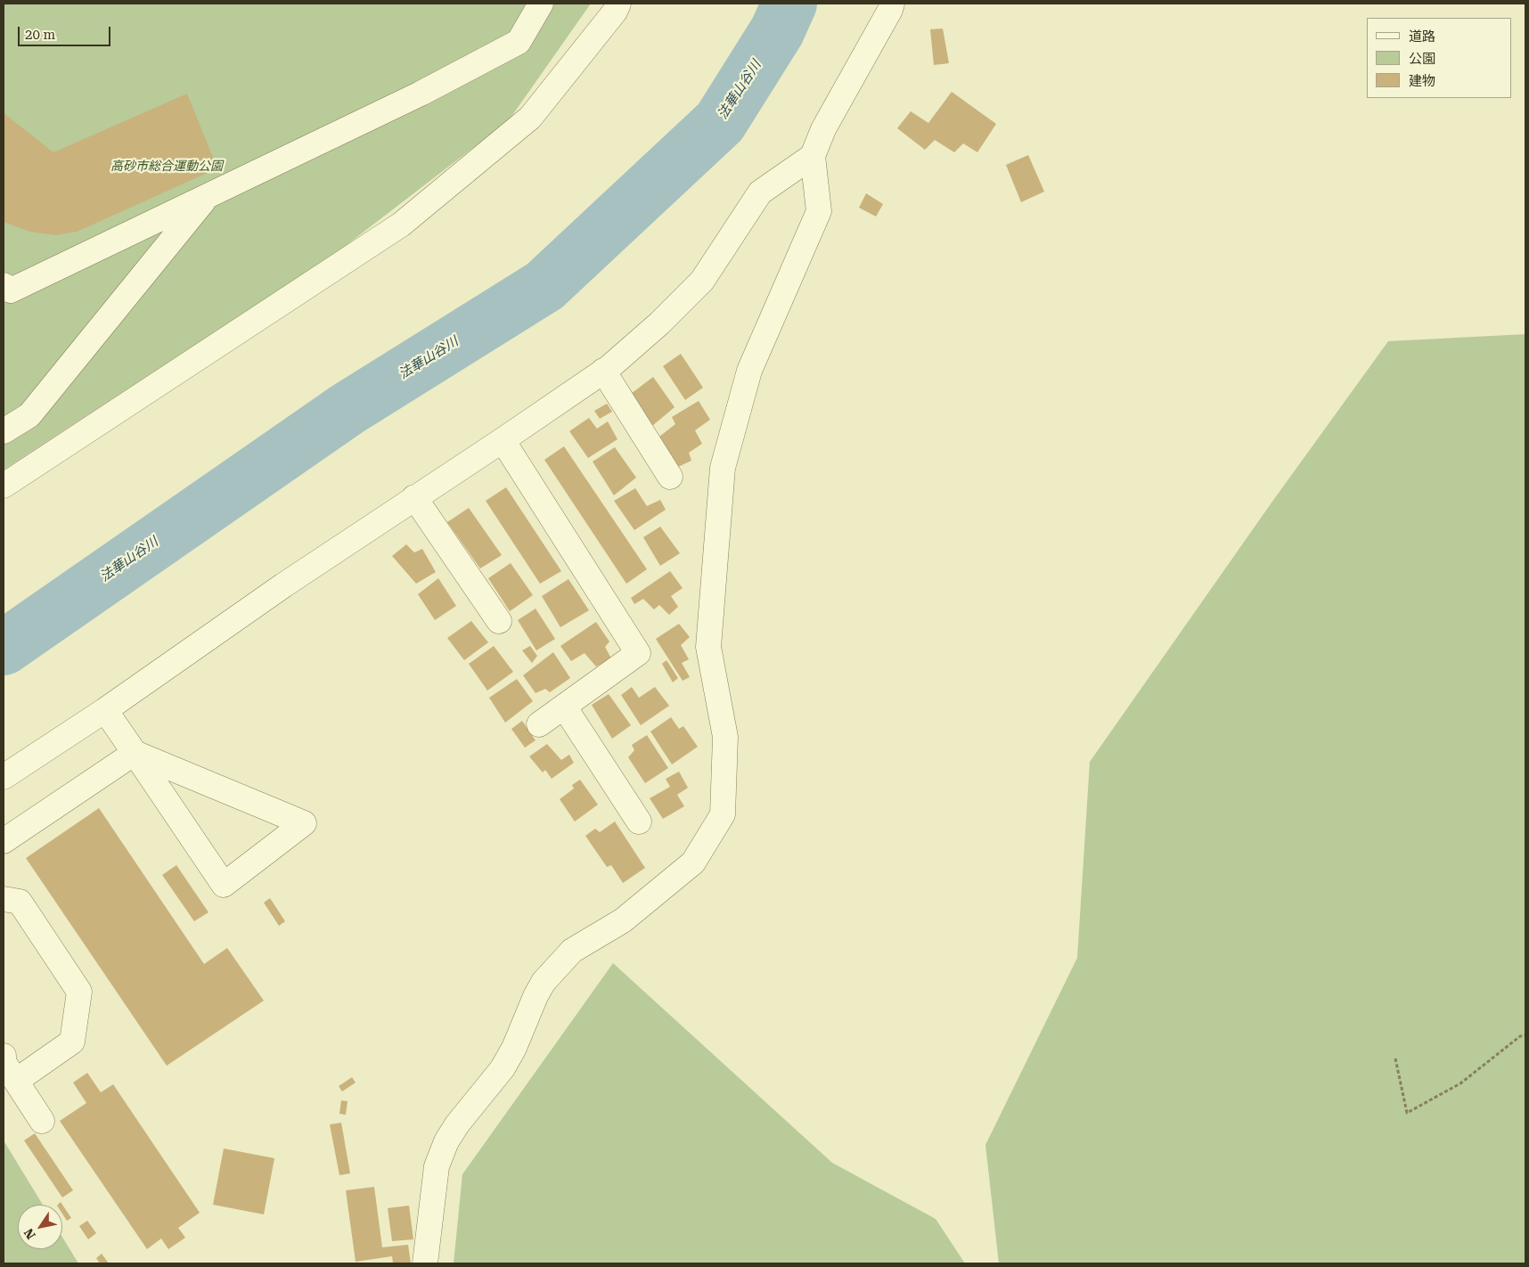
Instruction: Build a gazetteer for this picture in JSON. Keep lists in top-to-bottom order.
{
  "water": ["法華山谷川"],
  "parks": ["高砂市総合運動公園"],
  "legend": ["道路", "公園", "建物"],
  "scale_bar": "20 m",
  "north": "bottom left"
}
